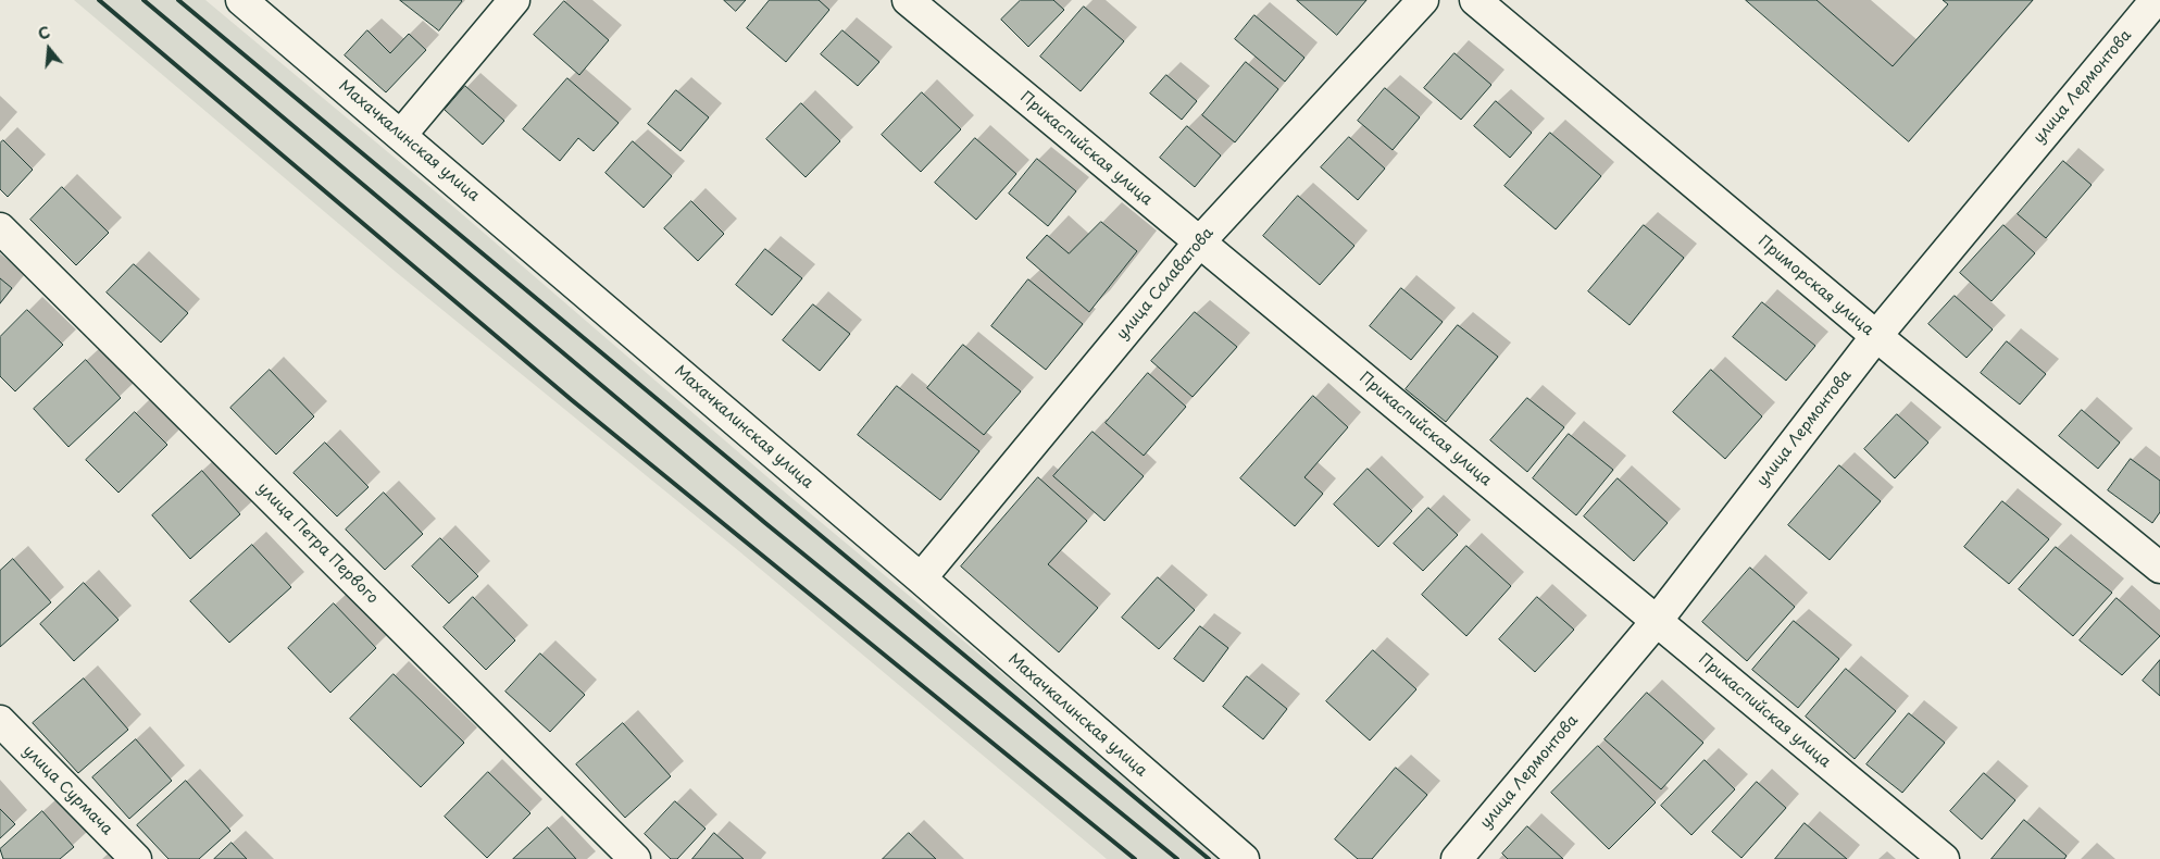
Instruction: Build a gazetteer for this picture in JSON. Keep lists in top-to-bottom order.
{
  "streets": {
    "street": [
      "улица Лермонтова",
      "Махачкалинская улица",
      "Прикаспийская улица",
      "улица Салаватова",
      "Приморская улица",
      "улица Петра Первого",
      "улица Сурмача"
    ]
  },
  "crossings": [
    ["улица Лермонтова", "Прикаспийская улица"],
    ["улица Лермонтова", "Приморская улица"],
    ["Махачкалинская улица", "улица Салаватова"],
    ["Прикаспийская улица", "улица Салаватова"]
  ],
  "north": "top"
}
